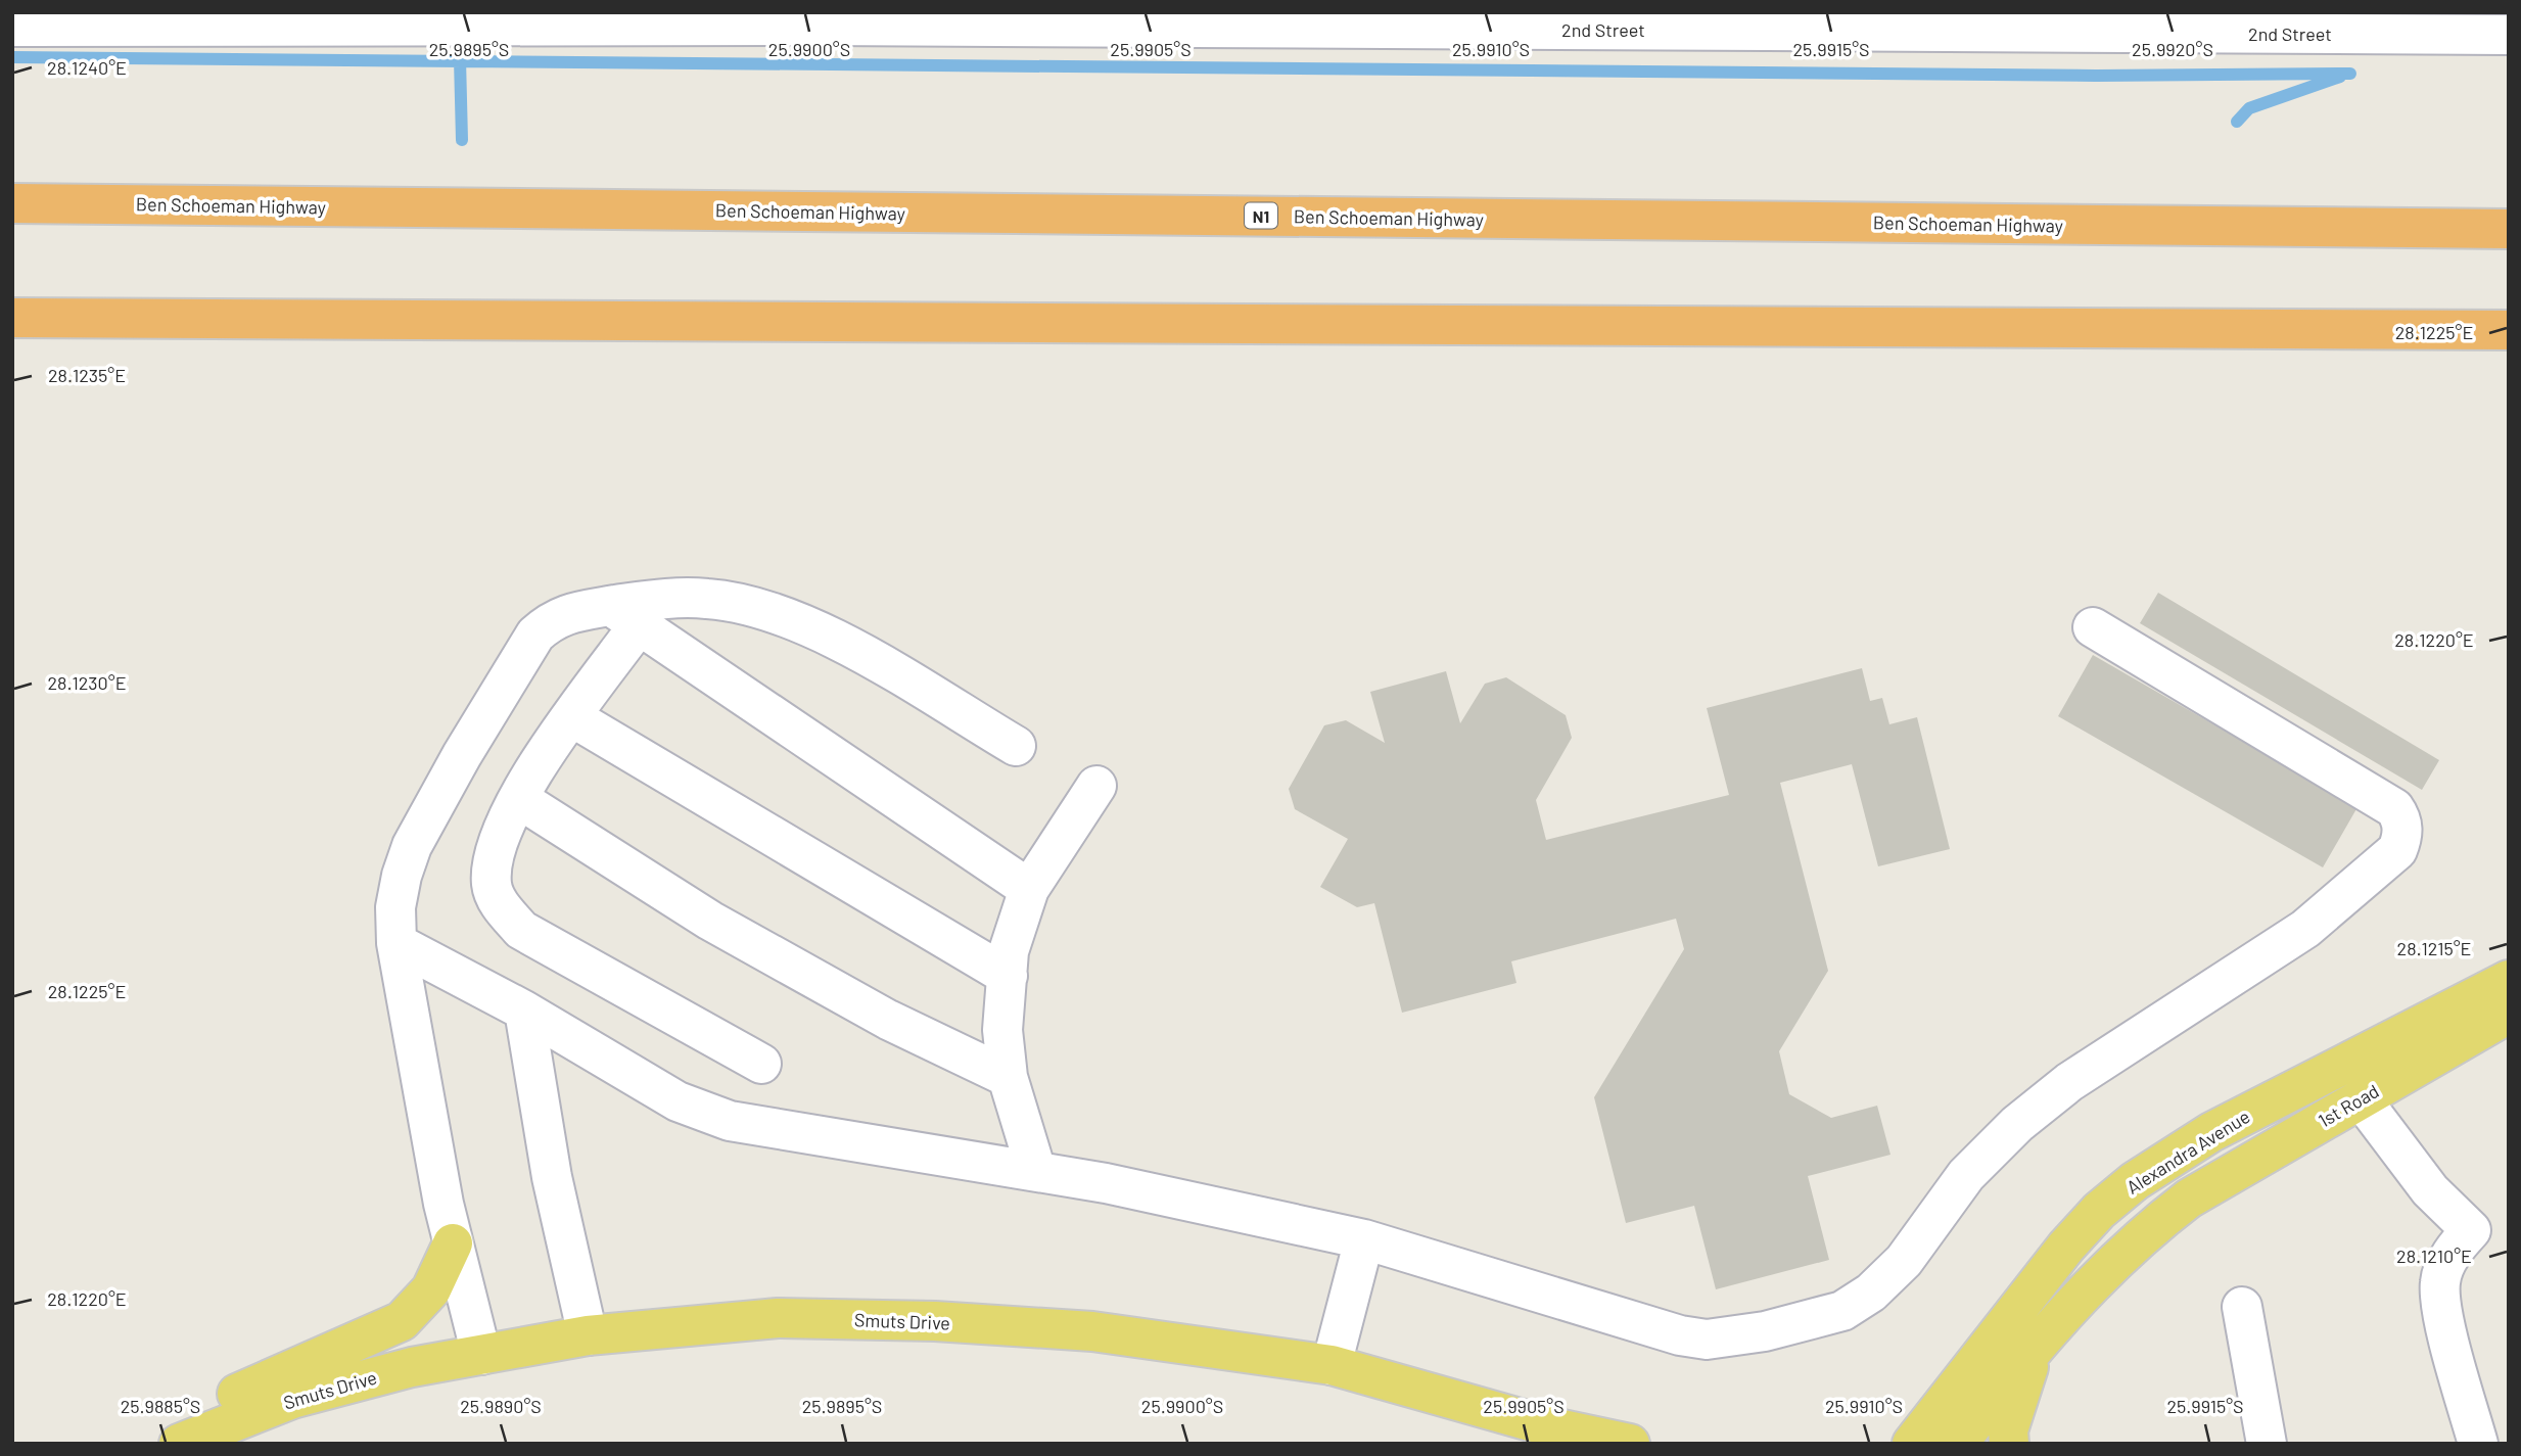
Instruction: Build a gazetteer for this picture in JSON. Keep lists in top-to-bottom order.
{
  "streets": {
    "highway": ["Ben Schoeman Highway", "N1"],
    "main road": ["1st Road", "Alexandra Avenue", "Smuts Drive"],
    "street": ["2nd Street"]
  },
  "coordinates": [
    "25.9895°S",
    "25.9900°S",
    "25.9905°S",
    "25.9910°S",
    "25.9915°S",
    "25.9920°S",
    "28.1240°E",
    "28.1225°E",
    "28.1235°E",
    "28.1220°E",
    "28.1230°E",
    "28.1215°E",
    "28.1210°E",
    "25.9885°S",
    "25.9890°S"
  ]
}
